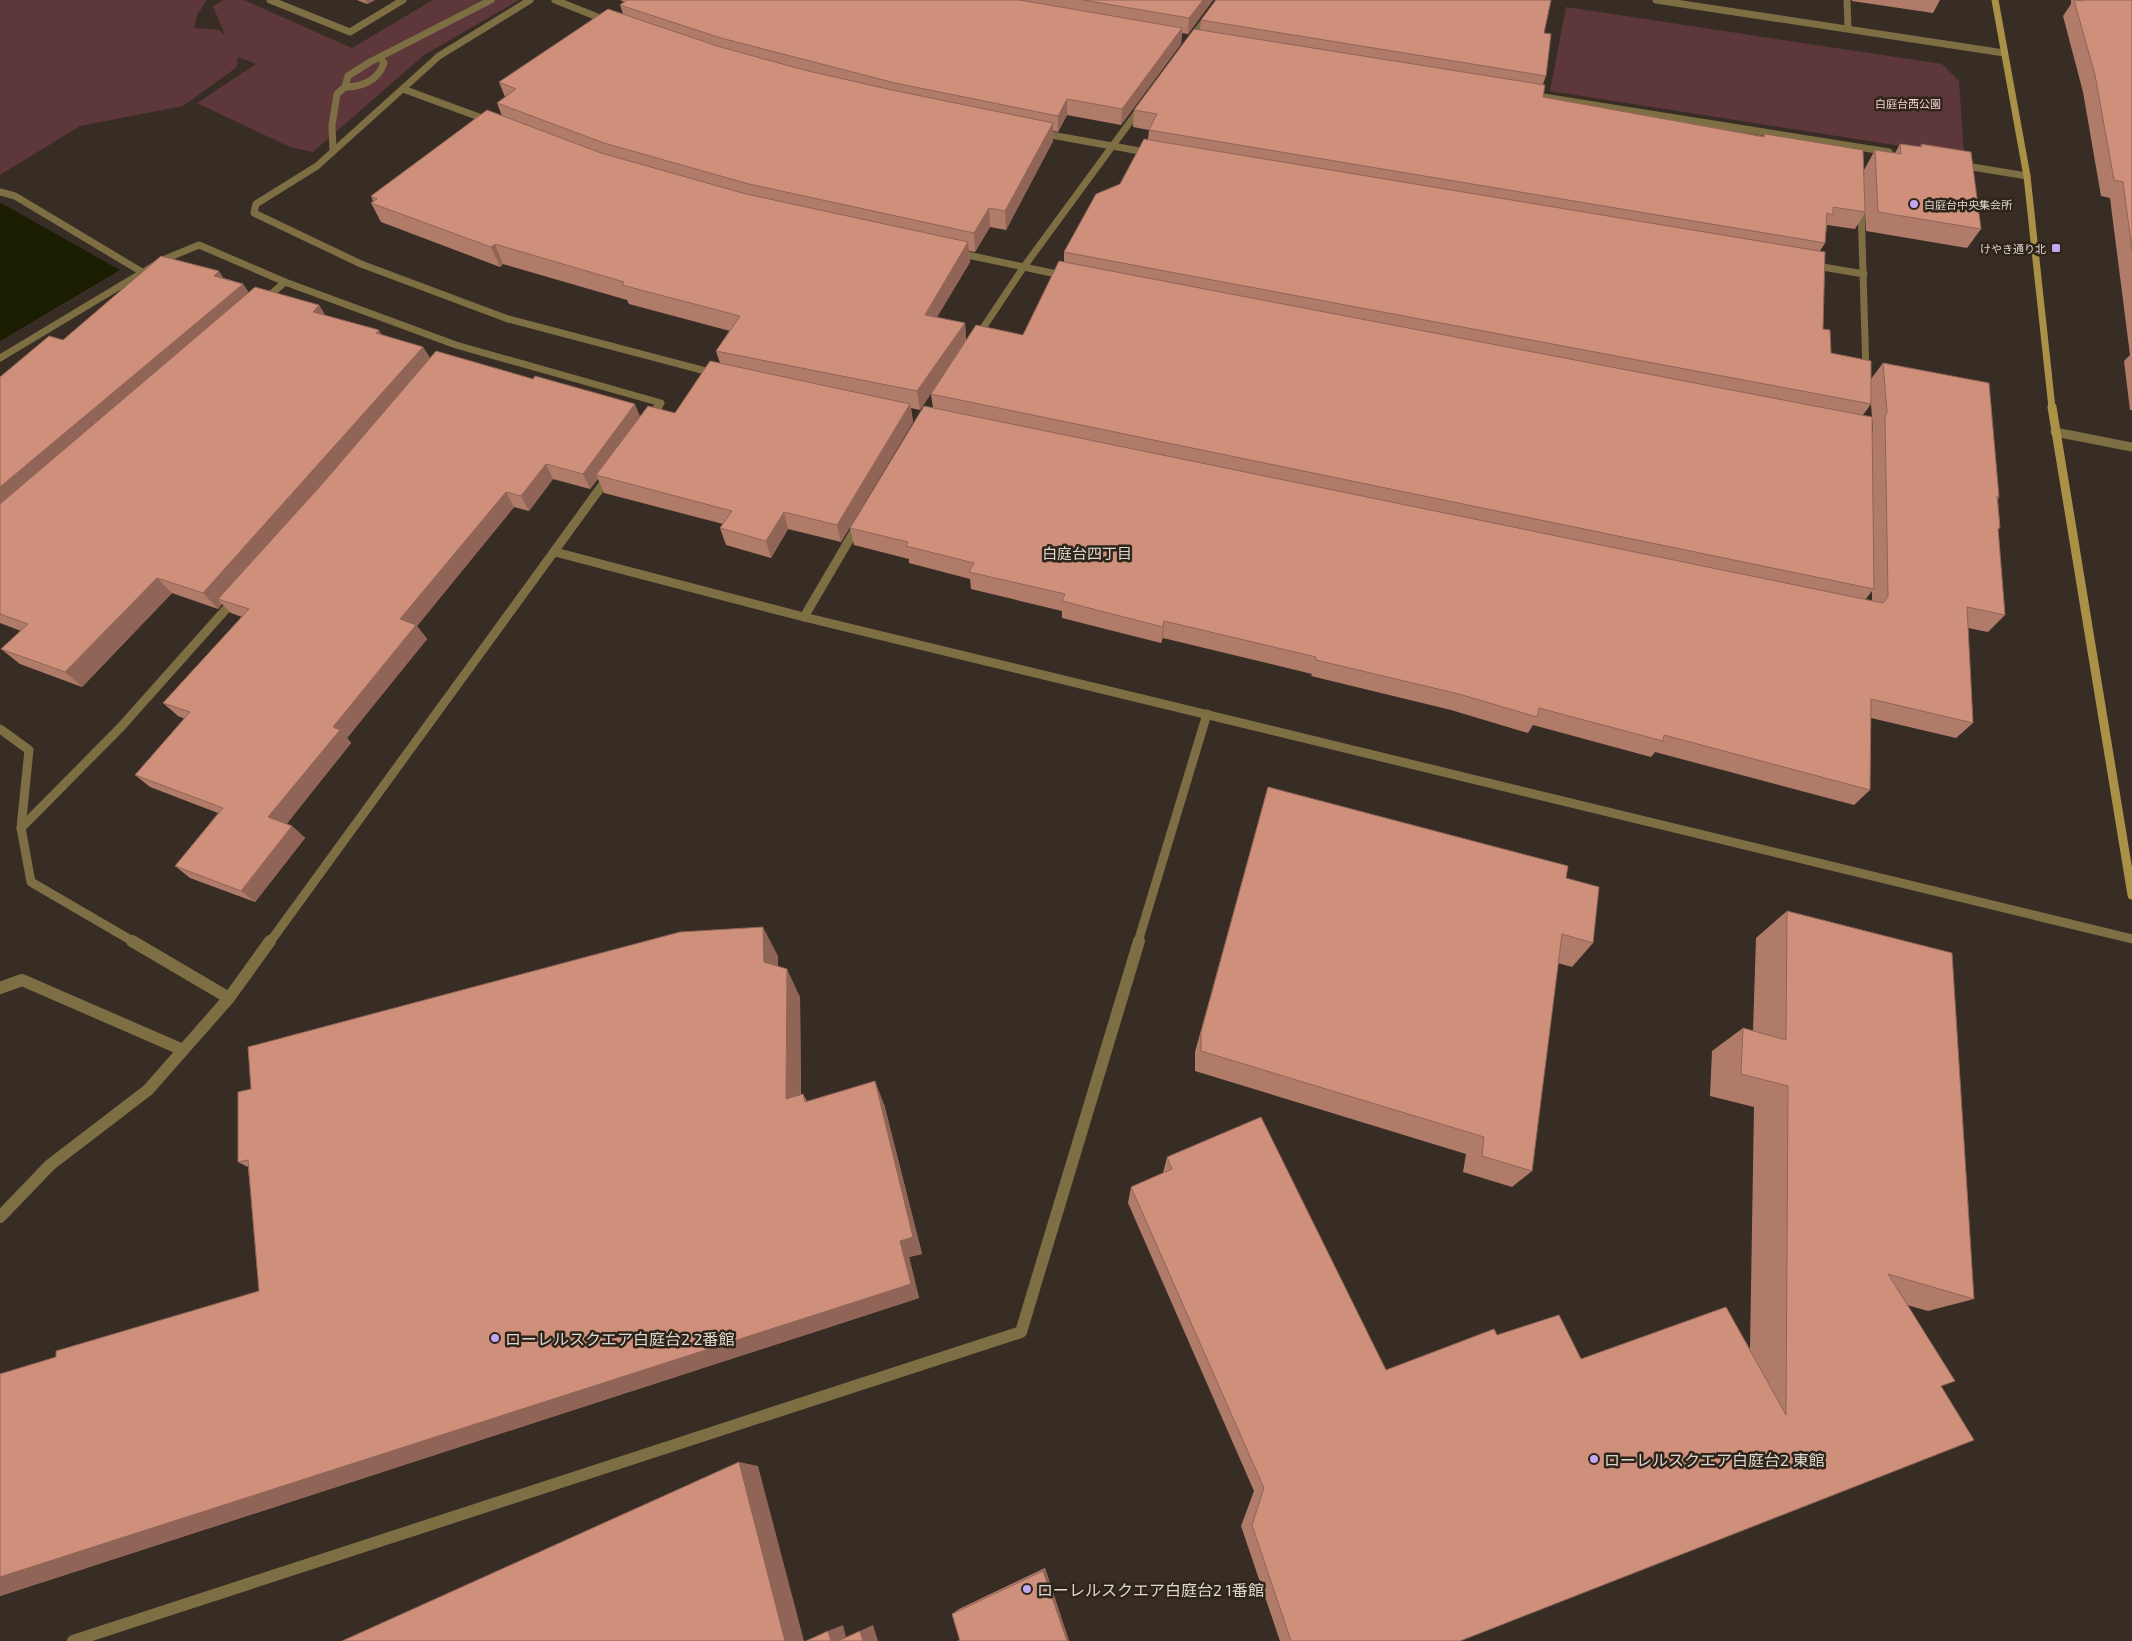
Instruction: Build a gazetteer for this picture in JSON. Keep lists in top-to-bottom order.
{
  "districts": ["白庭台四丁目"],
  "parks": ["白庭台西公園"],
  "places": {
    "other": [
      "白庭台中央集会所",
      "ローレルスクエア白庭台2 2番館",
      "ローレルスクエア白庭台2 東館",
      "ローレルスクエア白庭台2 1番館"
    ],
    "transit": ["けやき通り北"]
  }
}
